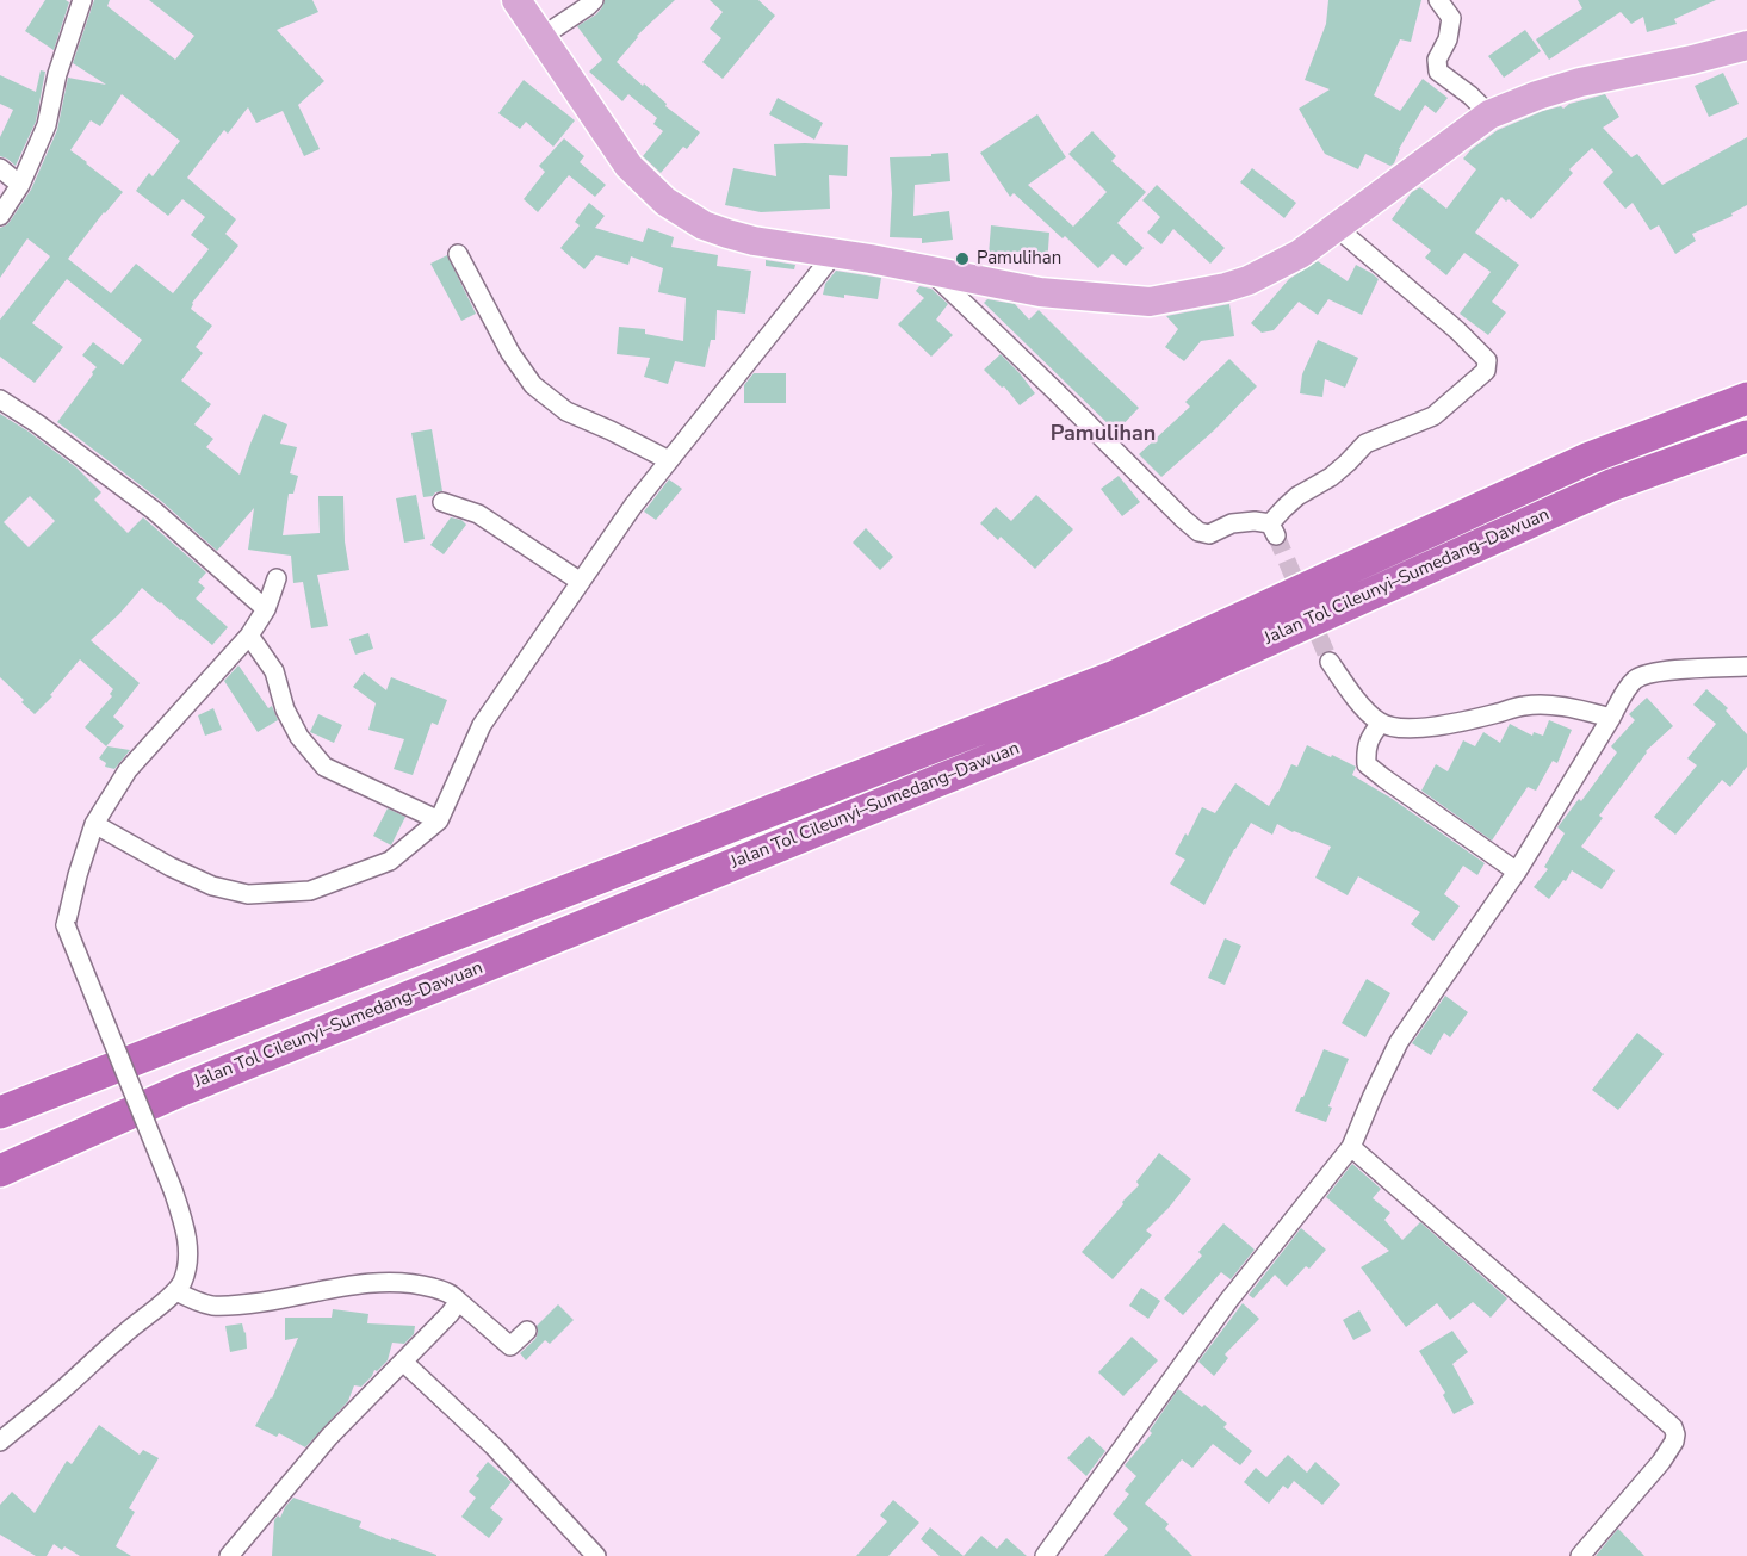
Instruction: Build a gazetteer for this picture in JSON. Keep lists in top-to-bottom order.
{
  "streets": {
    "highway": ["Jalan Tol Cileunyi–Sumedang–Dawuan"]
  },
  "districts": ["Pamulihan"],
  "places": ["Pamulihan"]
}
